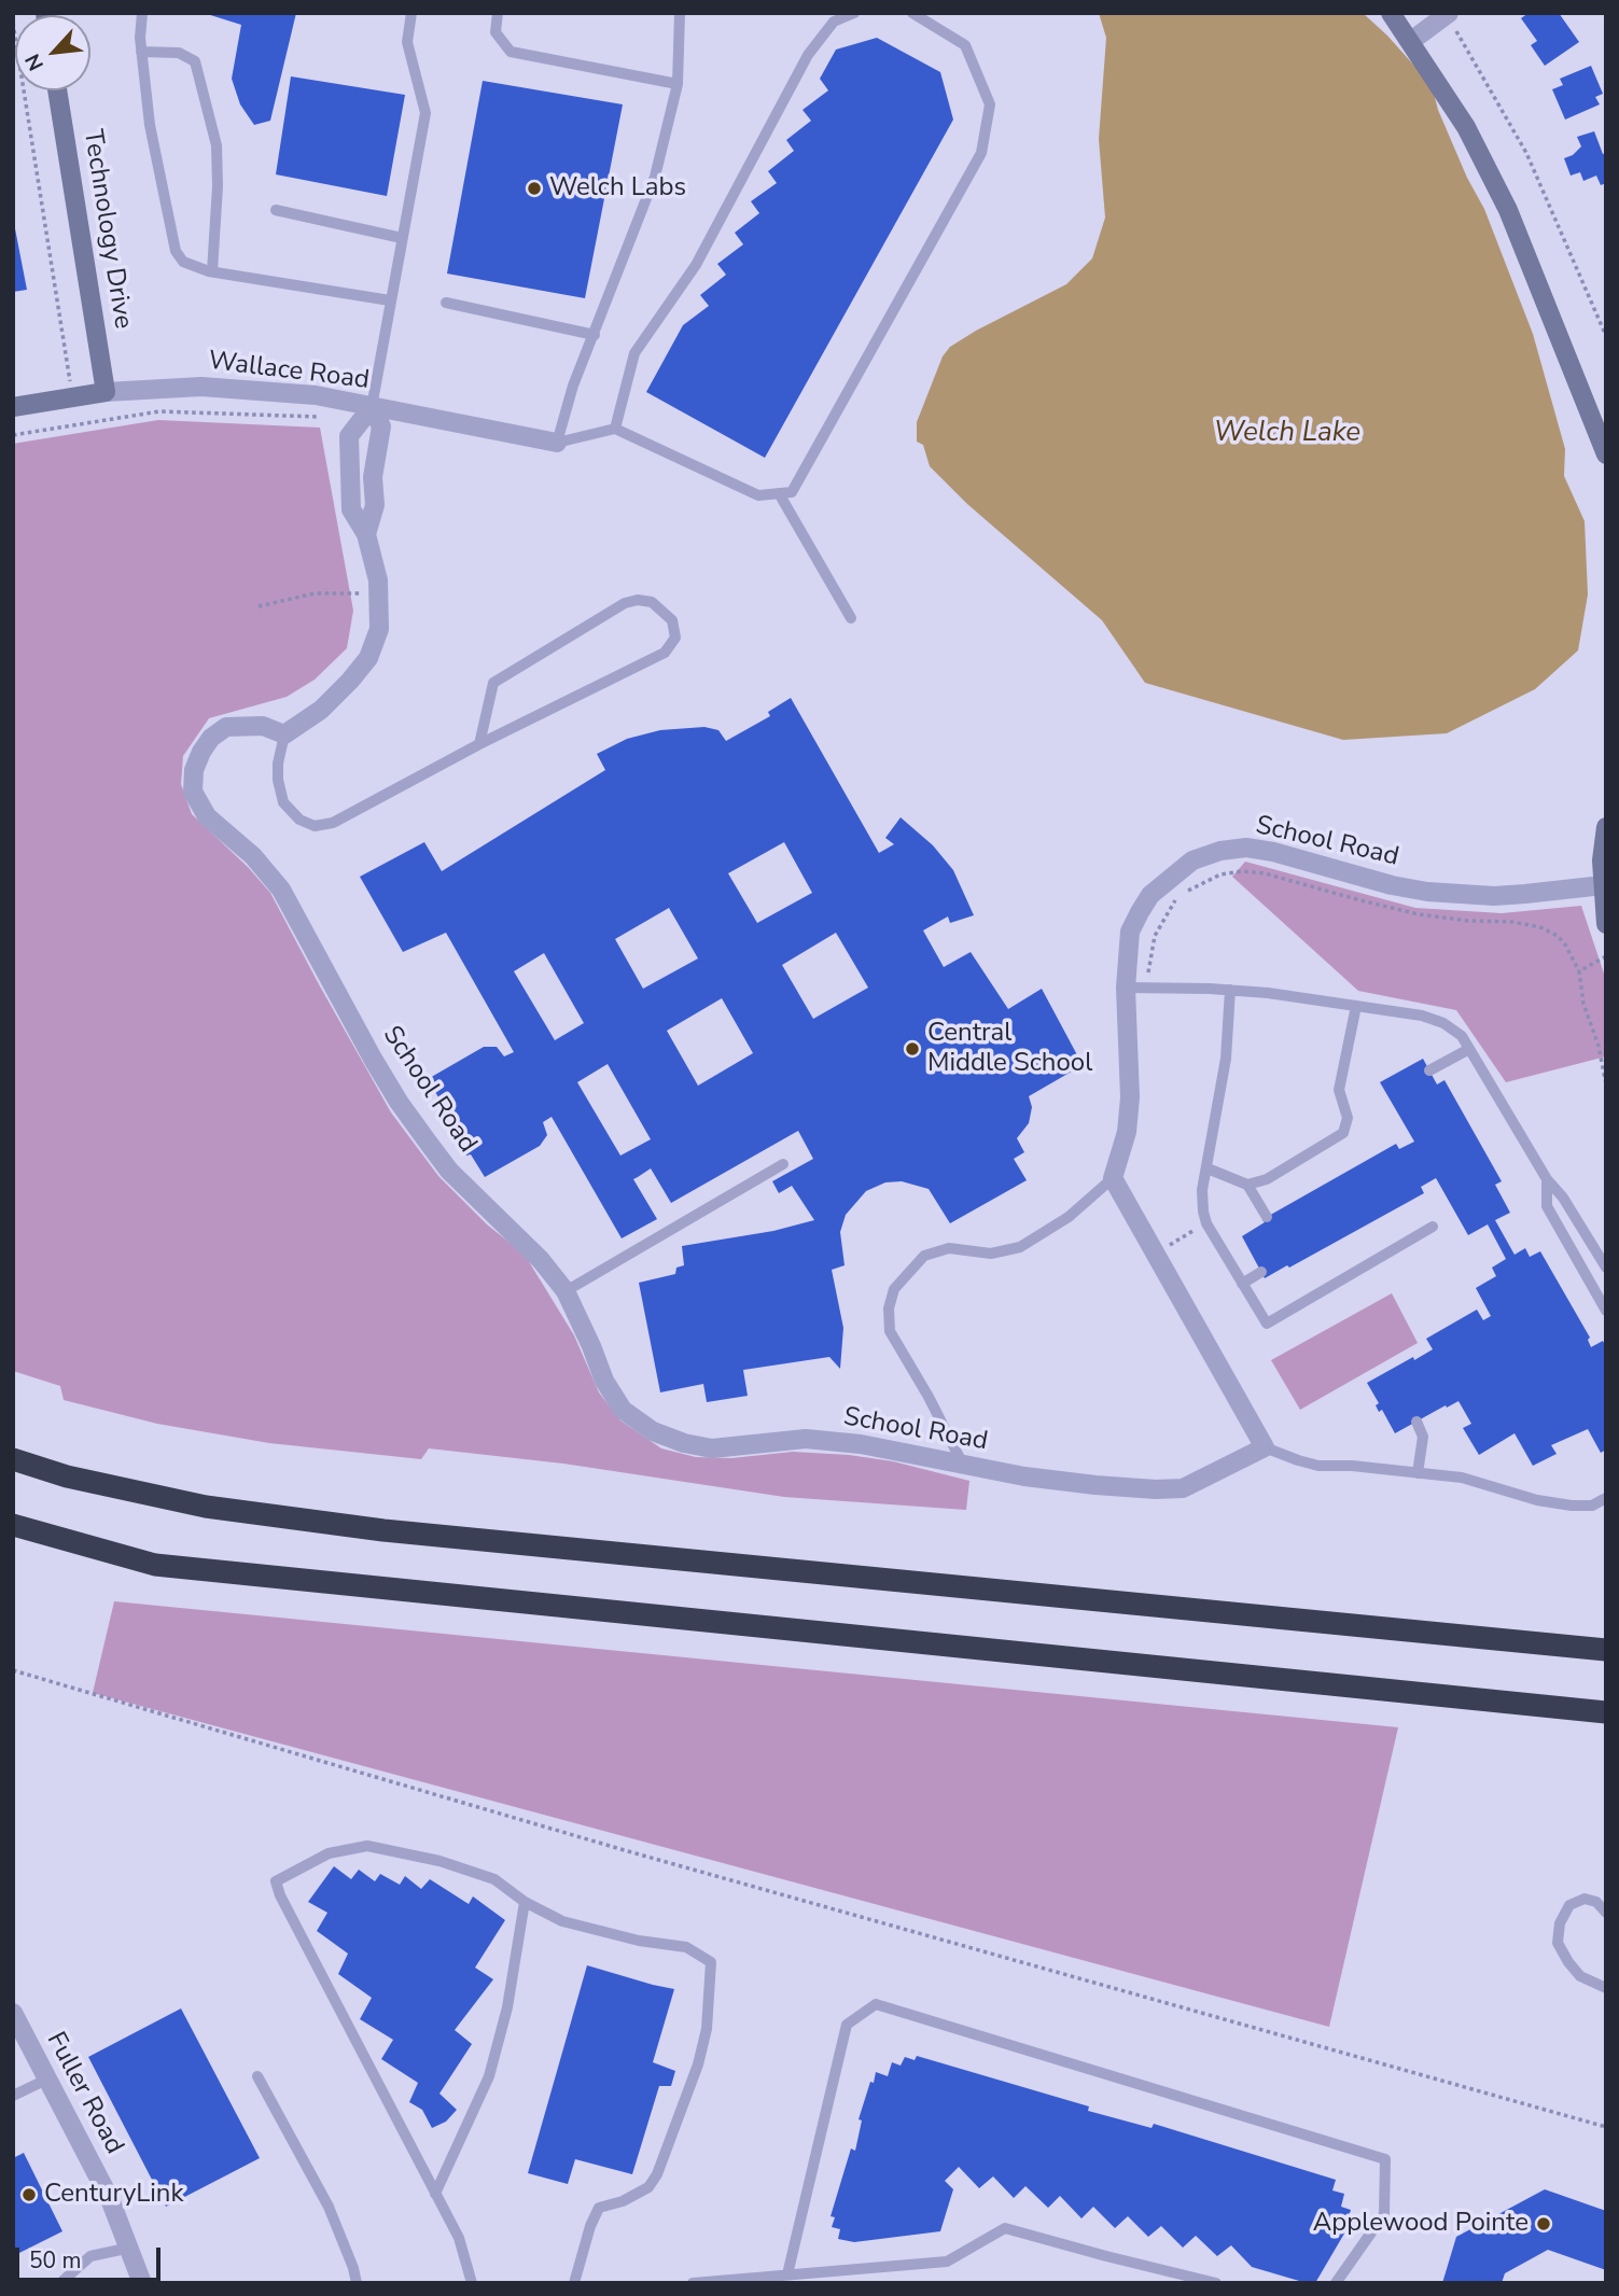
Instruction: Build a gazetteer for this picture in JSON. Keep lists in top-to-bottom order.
{
  "streets": {
    "street": [
      "Technology Drive",
      "Wallace Road",
      "School Road",
      "Fuller Road"
    ]
  },
  "crossings": [
    ["Technology Drive", "Wallace Road"]
  ],
  "water": ["Welch Lake"],
  "places": [
    "Welch Labs",
    "Central Middle School",
    "CenturyLink",
    "Applewood Pointe"
  ],
  "scale_bar": "50 m",
  "north": "bottom left"
}
